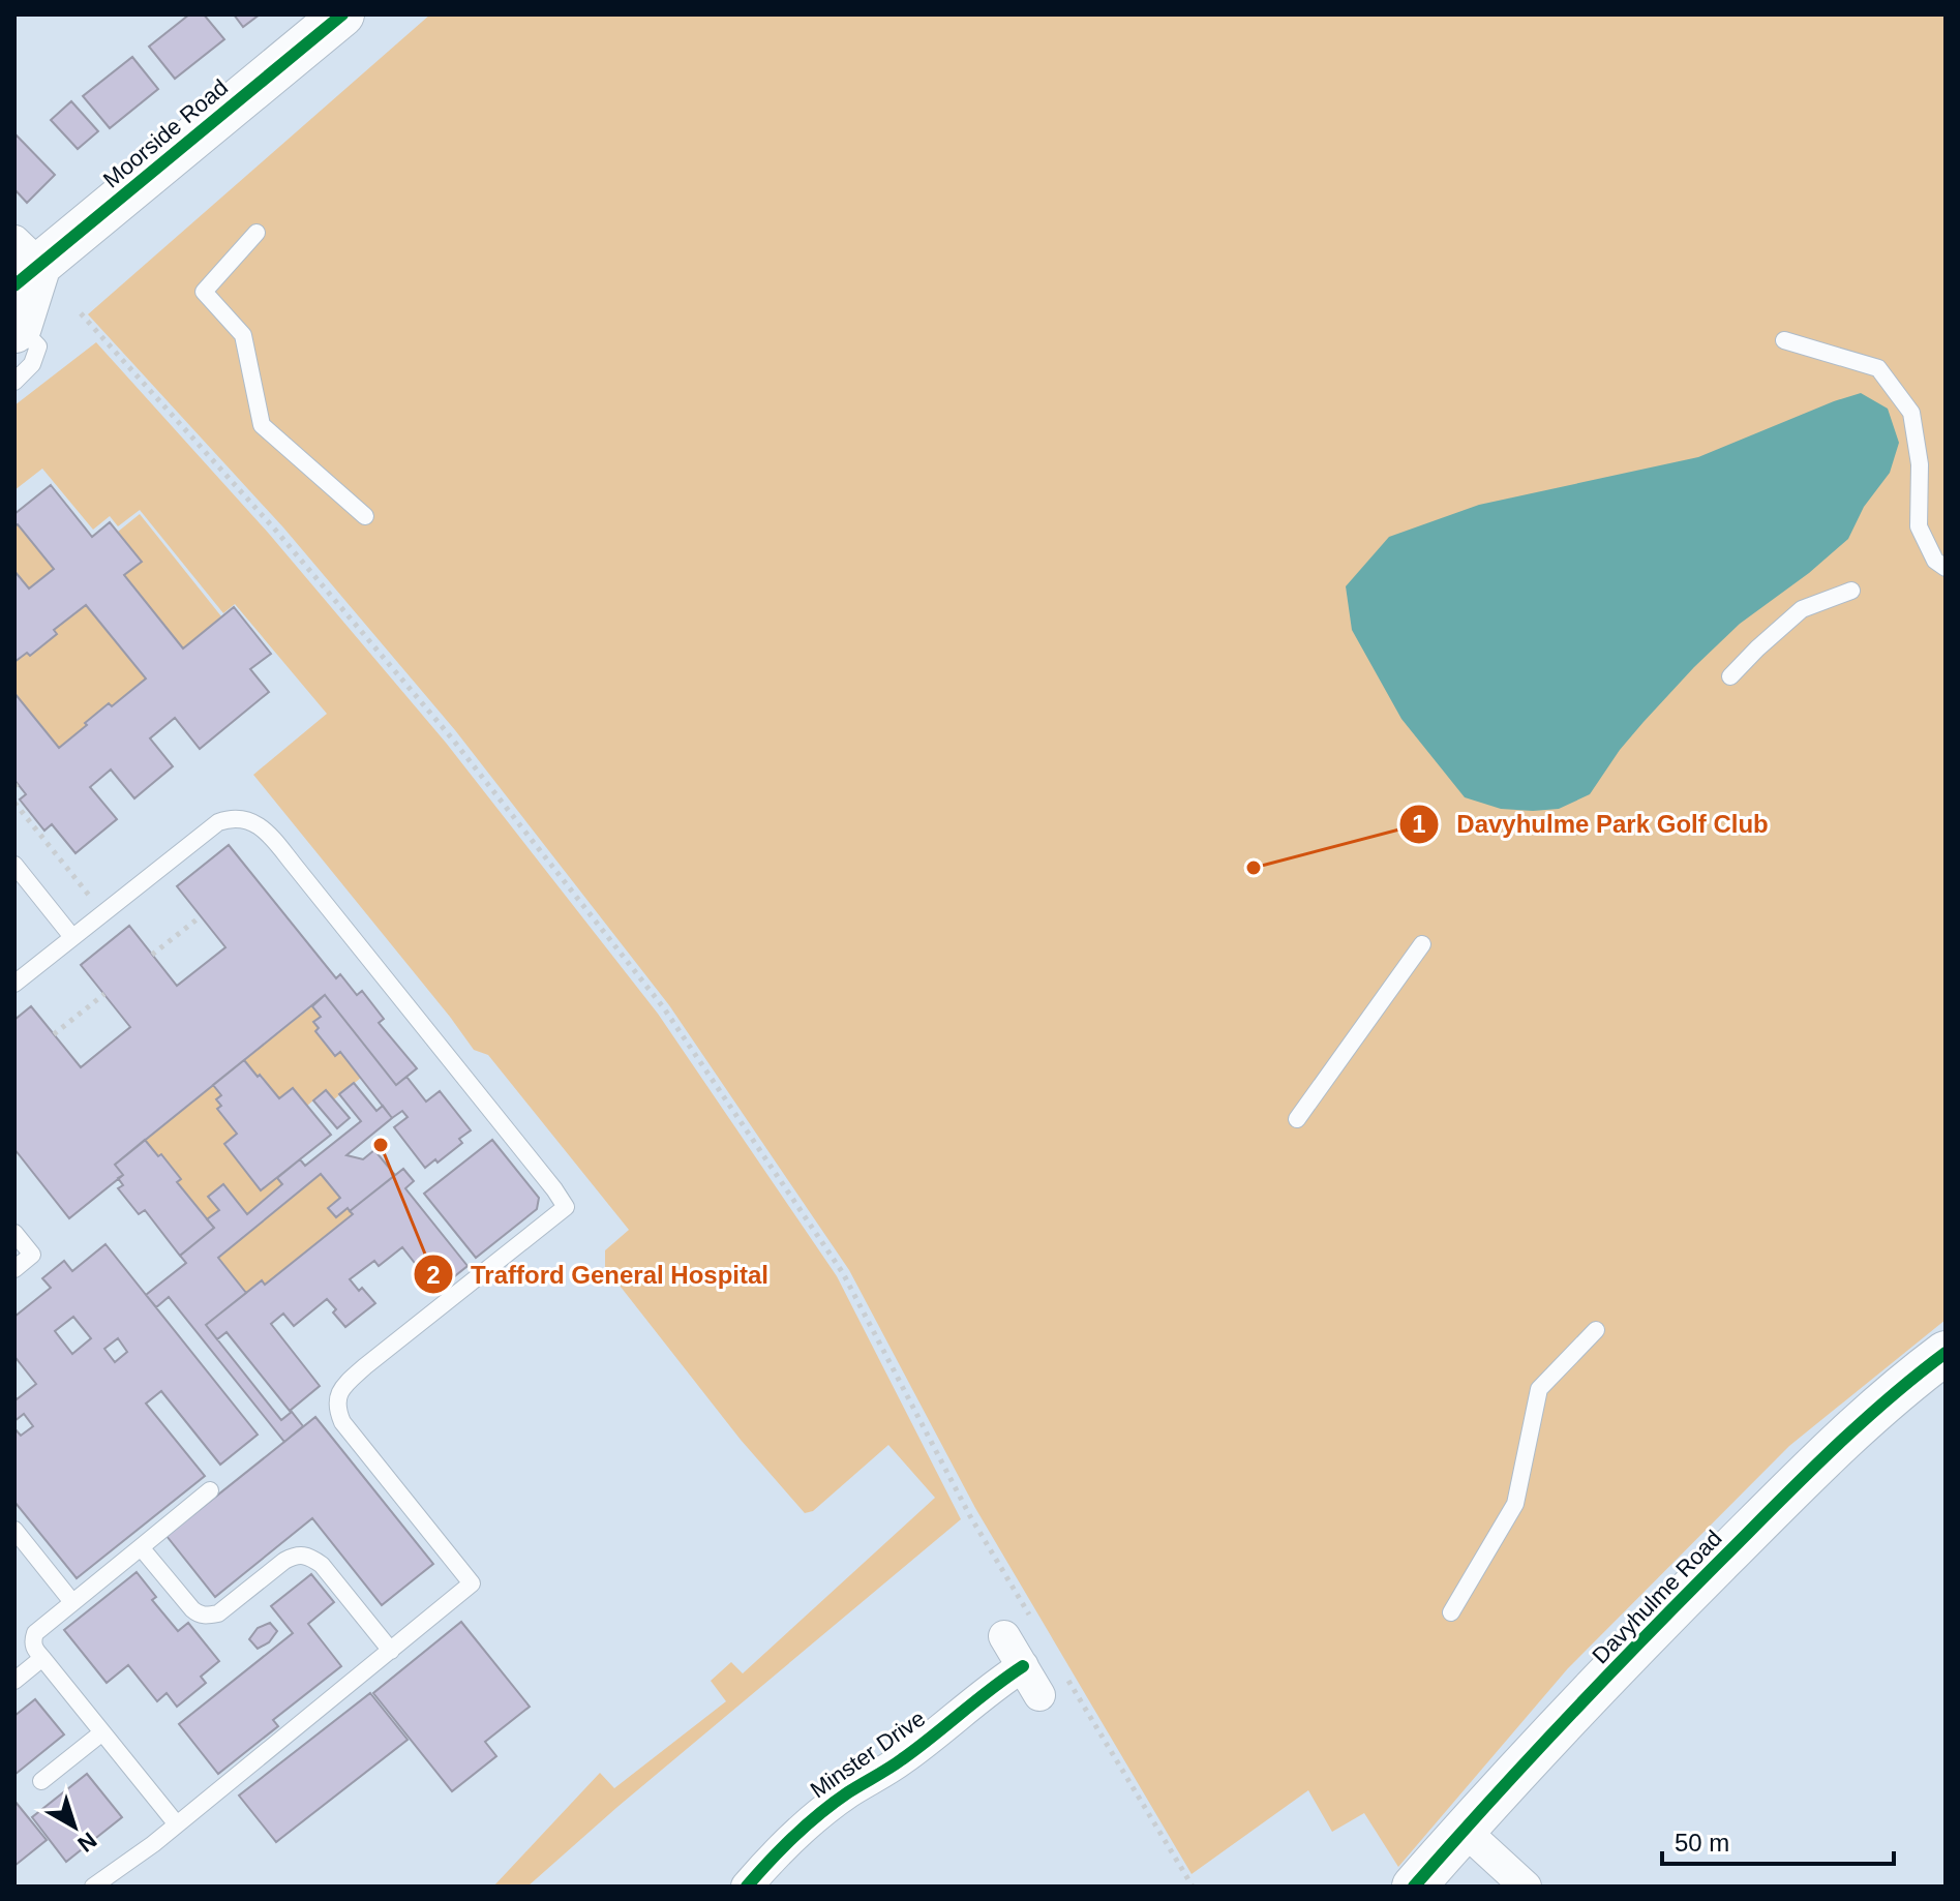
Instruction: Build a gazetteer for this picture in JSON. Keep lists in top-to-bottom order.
{
  "streets": {
    "street": ["Moorside Road", "Davyhulme Road", "Minster Drive"]
  },
  "places": ["Davyhulme Park Golf Club", "Trafford General Hospital"],
  "scale_bar": "50 m",
  "north": "bottom right"
}
